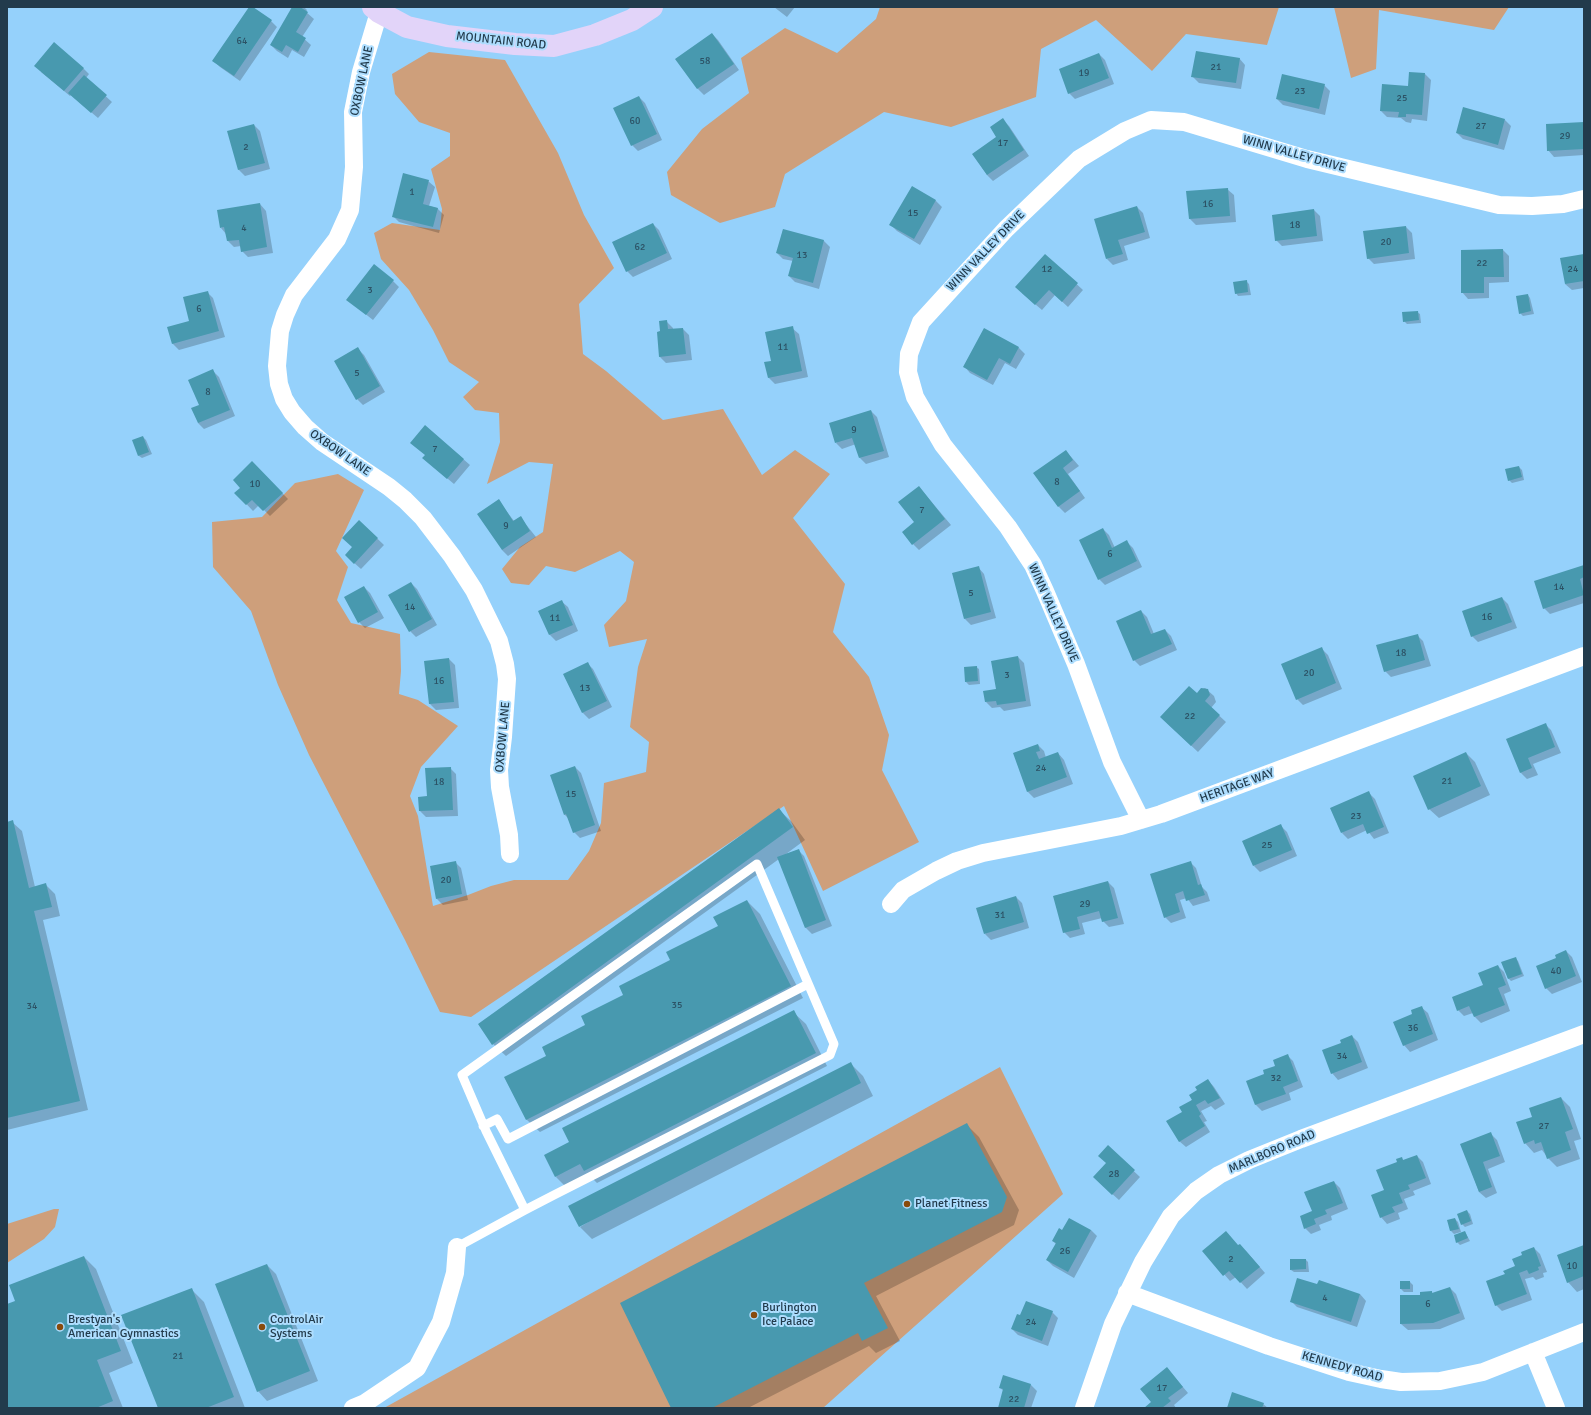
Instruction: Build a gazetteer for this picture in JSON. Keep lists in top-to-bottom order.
{
  "streets": {
    "street": [
      "MOUNTAIN ROAD",
      "OXBOW LANE",
      "WINN VALLEY DRIVE",
      "HERITAGE WAY",
      "MARLBORO ROAD",
      "KENNEDY ROAD"
    ]
  },
  "crossings": [
    ["MOUNTAIN ROAD", "OXBOW LANE"],
    ["WINN VALLEY DRIVE", "HERITAGE WAY"],
    ["MARLBORO ROAD", "KENNEDY ROAD"]
  ],
  "places": [
    "Planet Fitness",
    "Burlington Ice Palace",
    "Brestyan's American Gymnastics",
    "ControlAir Systems"
  ],
  "house_numbers": [
    "64",
    "58",
    "21",
    "19",
    "23",
    "25",
    "60",
    "27",
    "29",
    "17",
    "2",
    "1",
    "16",
    "15",
    "18",
    "4",
    "20",
    "62",
    "13",
    "22",
    "12",
    "24",
    "3",
    "6",
    "11",
    "5",
    "8",
    "9",
    "7",
    "8",
    "10",
    "7",
    "9",
    "6",
    "14",
    "5",
    "14",
    "16",
    "11",
    "18",
    "20",
    "3",
    "16",
    "13",
    "22",
    "24",
    "21",
    "18",
    "15",
    "23",
    "25",
    "20",
    "29",
    "31",
    "40",
    "35",
    "34",
    "36",
    "34",
    "32",
    "27",
    "28",
    "26",
    "2",
    "10",
    "4",
    "6",
    "24",
    "21",
    "17",
    "22"
  ]
}
